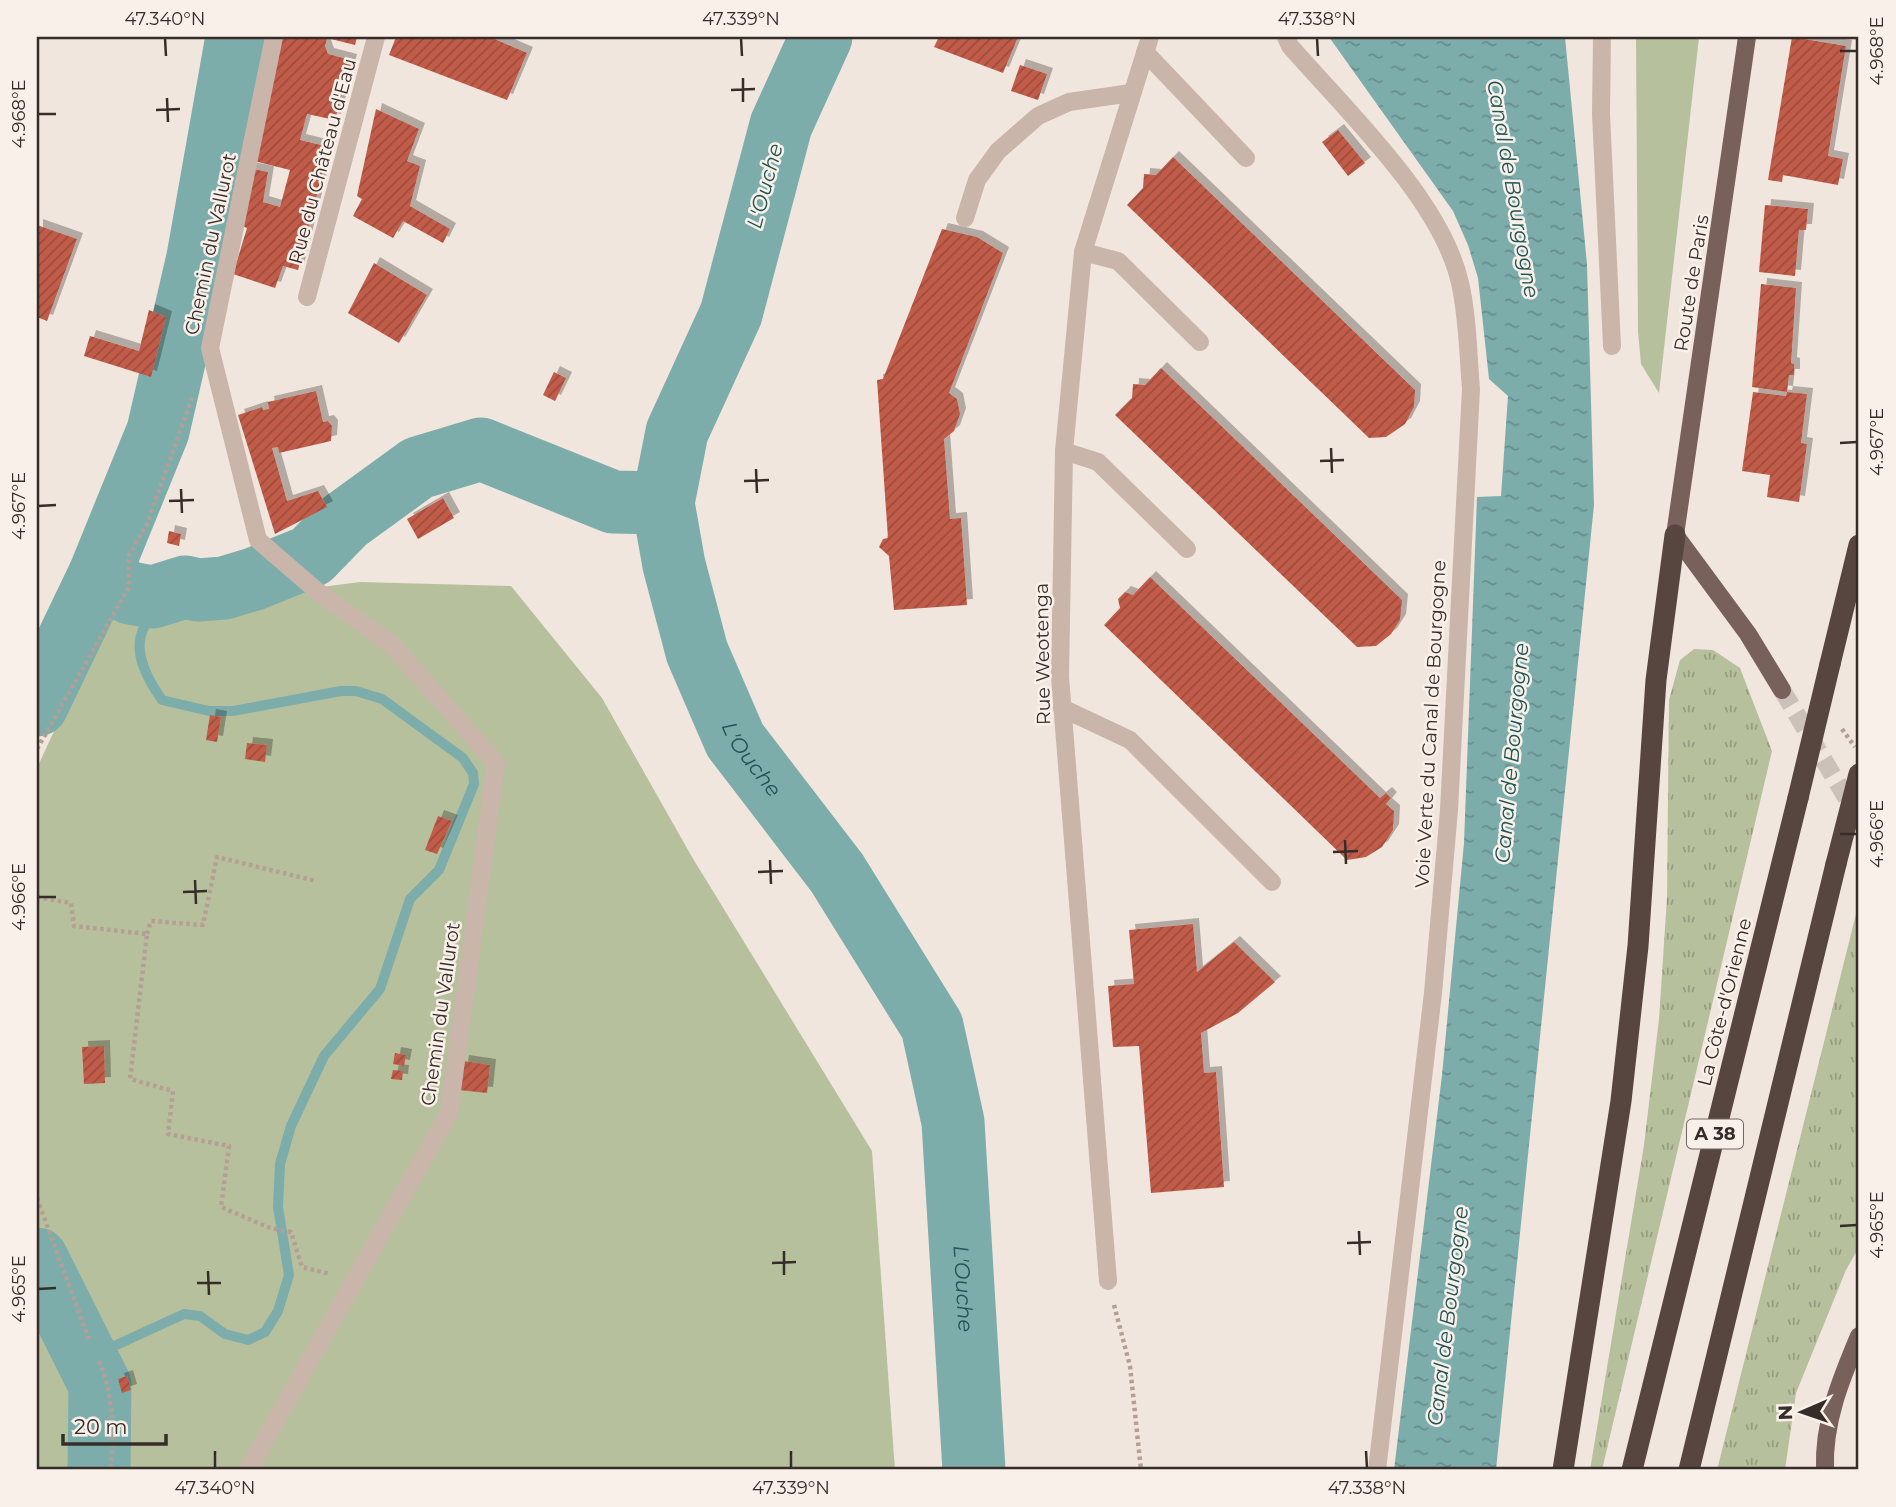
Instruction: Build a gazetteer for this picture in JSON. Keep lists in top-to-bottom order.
{
  "streets": {
    "highway": ["La Côte-d'Orienne", "A 38"],
    "main road": ["Route de Paris"],
    "street": [
      "Rue du Château d'Eau",
      "Chemin du Vallurot",
      "Rue Weotenga",
      "Voie Verte du Canal de Bourgogne"
    ]
  },
  "water": ["L'Ouche", "Canal de Bourgogne"],
  "scale_bar": "20 m",
  "north": "left",
  "coordinates": [
    "47.340°N",
    "47.339°N",
    "47.338°N",
    "4.968°E",
    "4.967°E",
    "4.966°E",
    "4.965°E"
  ]
}
